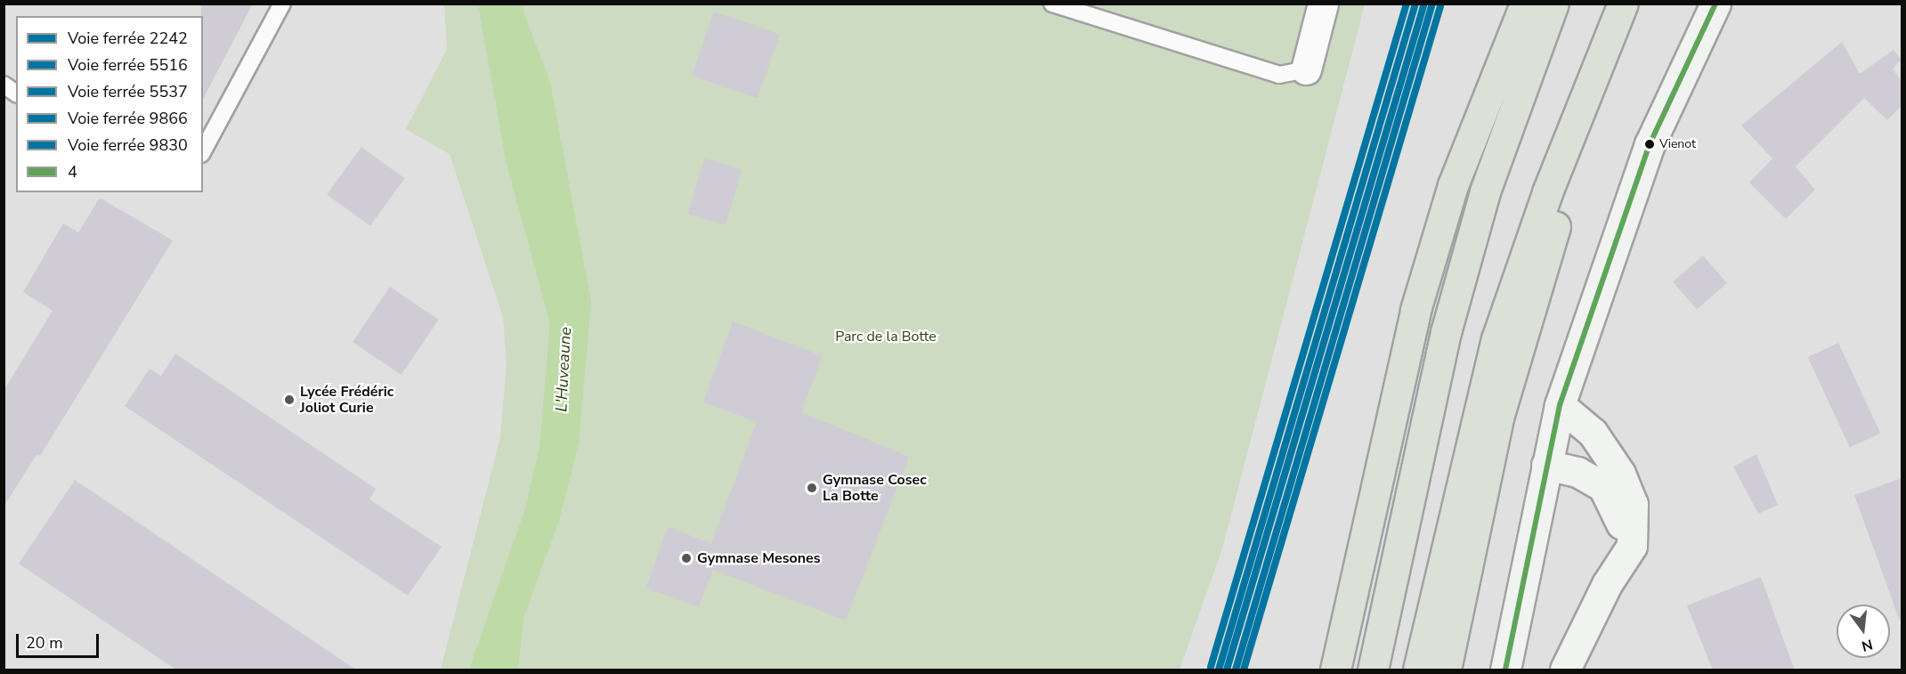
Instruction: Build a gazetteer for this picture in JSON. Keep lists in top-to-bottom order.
{
  "water": ["L'Huveaune"],
  "parks": ["Parc de la Botte"],
  "places": [
    "Vienot",
    "Lycée Frédéric Joliot Curie",
    "Gymnase Cosec La Botte",
    "Gymnase Mesones"
  ],
  "lines": [
    "rail line 2242",
    "rail line 5537",
    "rail line 9866",
    "transit line 4",
    "rail line 5516",
    "rail line 9830"
  ],
  "legend": [
    "Voie ferrée 2242",
    "Voie ferrée 5516",
    "Voie ferrée 5537",
    "Voie ferrée 9866",
    "Voie ferrée 9830",
    "4"
  ],
  "scale_bar": "20 m",
  "north": "bottom"
}
